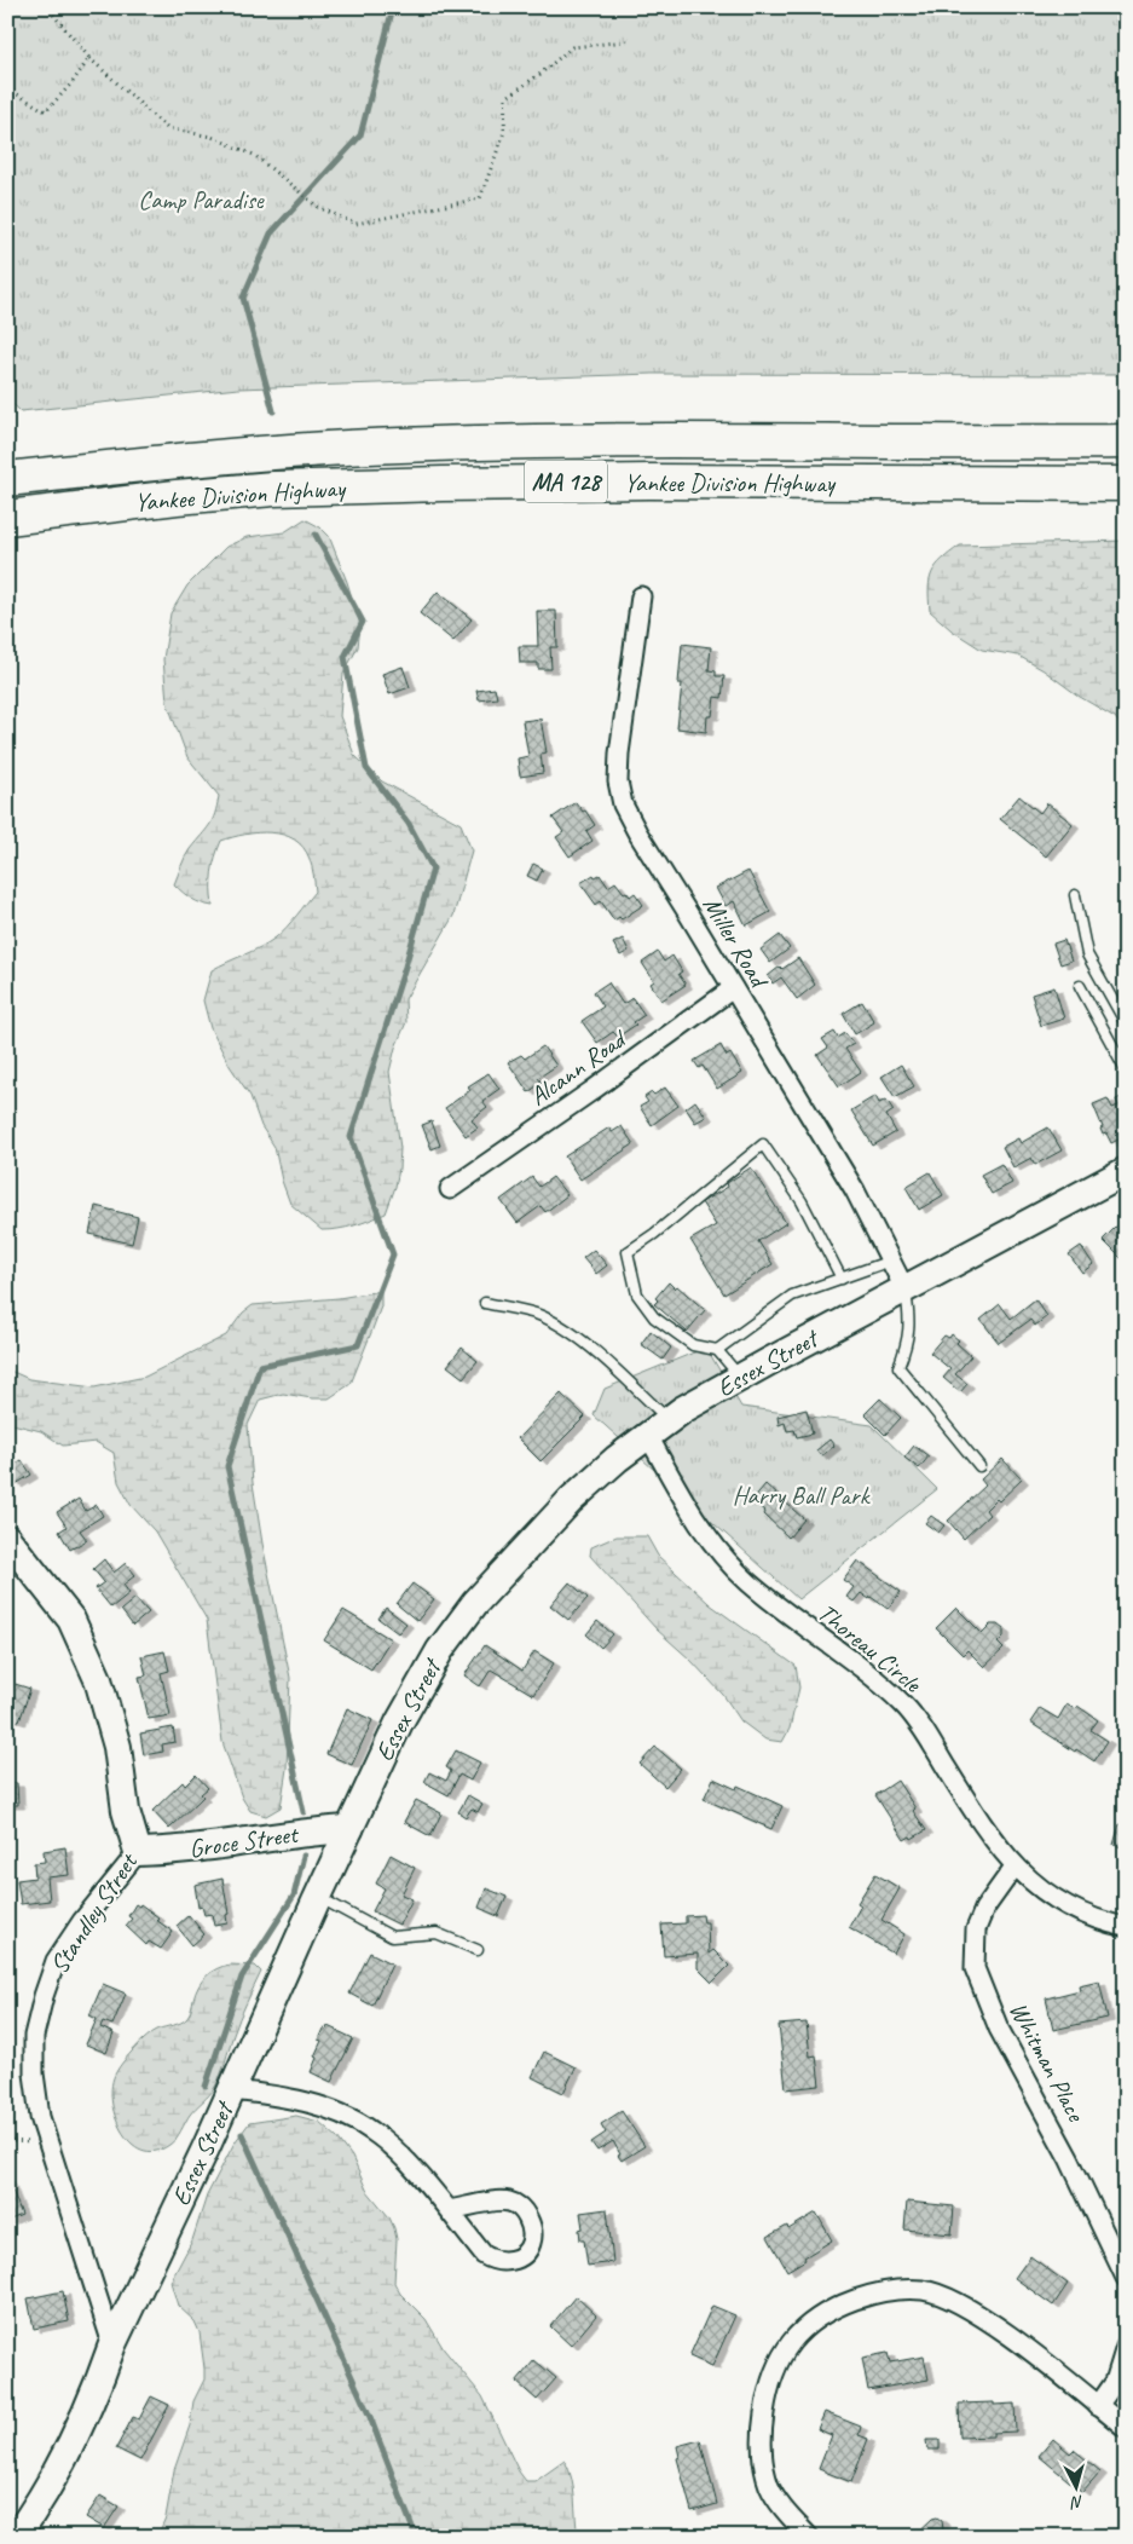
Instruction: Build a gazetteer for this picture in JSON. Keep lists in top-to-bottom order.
{
  "streets": {
    "highway": ["MA 128", "Yankee Division Highway"],
    "main road": ["Essex Street", "Groce Street", "Standley Street"],
    "street": [
      "Miller Road",
      "Alcann Road",
      "Thoreau Circle",
      "Whitman Place"
    ]
  },
  "crossings": [
    ["Miller Road", "Alcann Road"],
    ["Miller Road", "Essex Street"],
    ["Essex Street", "Thoreau Circle"],
    ["Essex Street", "Groce Street"],
    ["Essex Street", "Standley Street"],
    ["Thoreau Circle", "Whitman Place"],
    ["Groce Street", "Standley Street"]
  ],
  "parks": ["Camp Paradise", "Harry Ball Park"],
  "north": "bottom"
}
